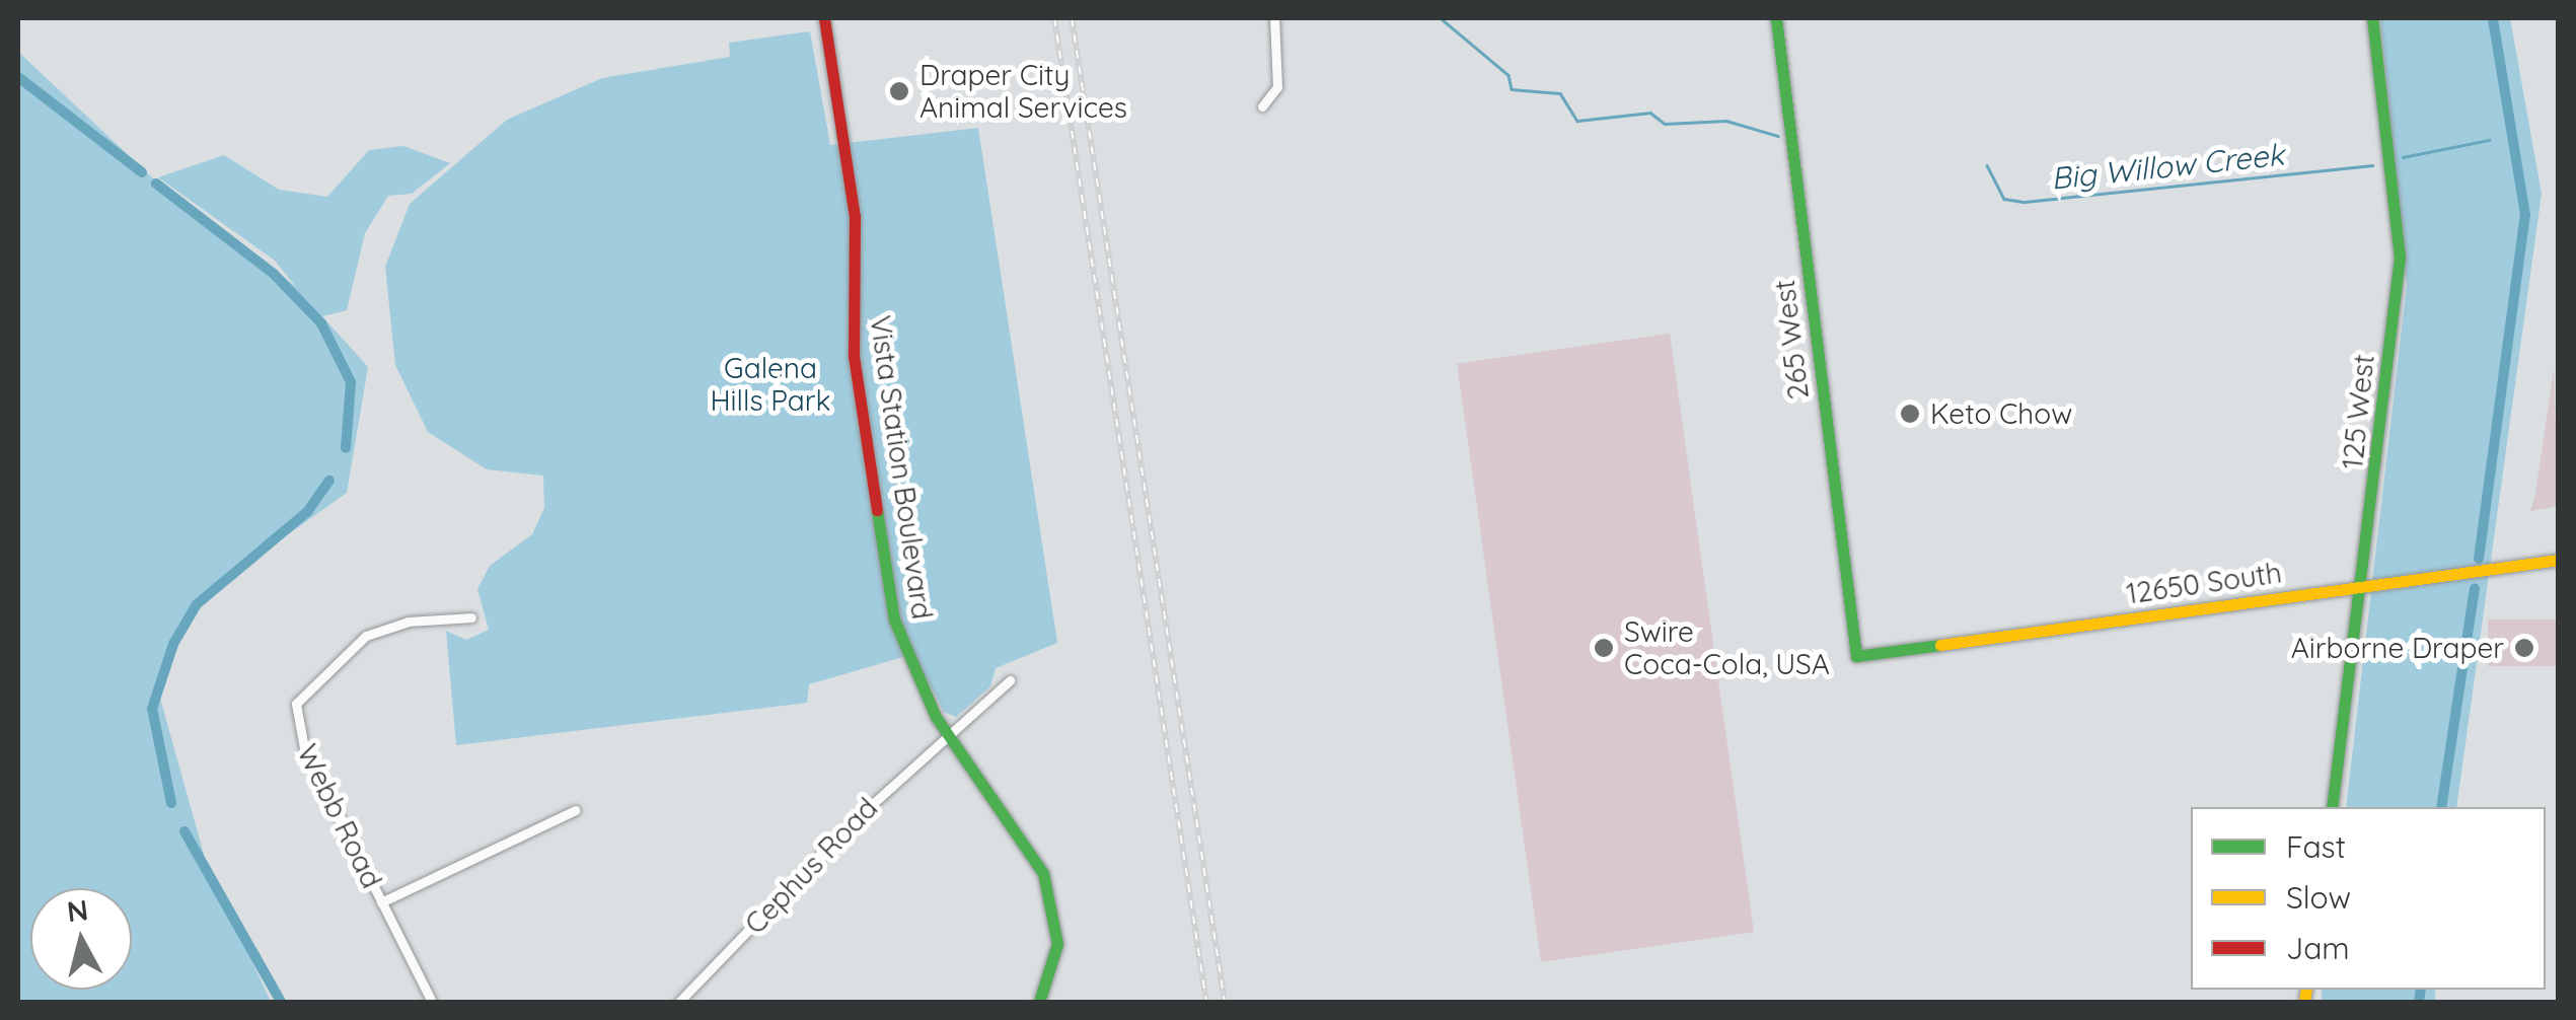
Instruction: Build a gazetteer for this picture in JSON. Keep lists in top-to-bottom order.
{
  "streets": {
    "street": [
      "265 West",
      "125 West",
      "Vista Station Boulevard",
      "12650 South",
      "Webb Road",
      "Cephus Road"
    ]
  },
  "crossings": [
    ["265 West", "12650 South"],
    ["125 West", "12650 South"],
    ["Vista Station Boulevard", "Cephus Road"]
  ],
  "water": ["Big Willow Creek"],
  "parks": ["Galena Hills Park"],
  "places": [
    "Draper City Animal Services",
    "Keto Chow",
    "Swire Coca-Cola, USA",
    "Airborne Draper"
  ],
  "legend": ["Fast", "Slow", "Jam"],
  "north": "top"
}
